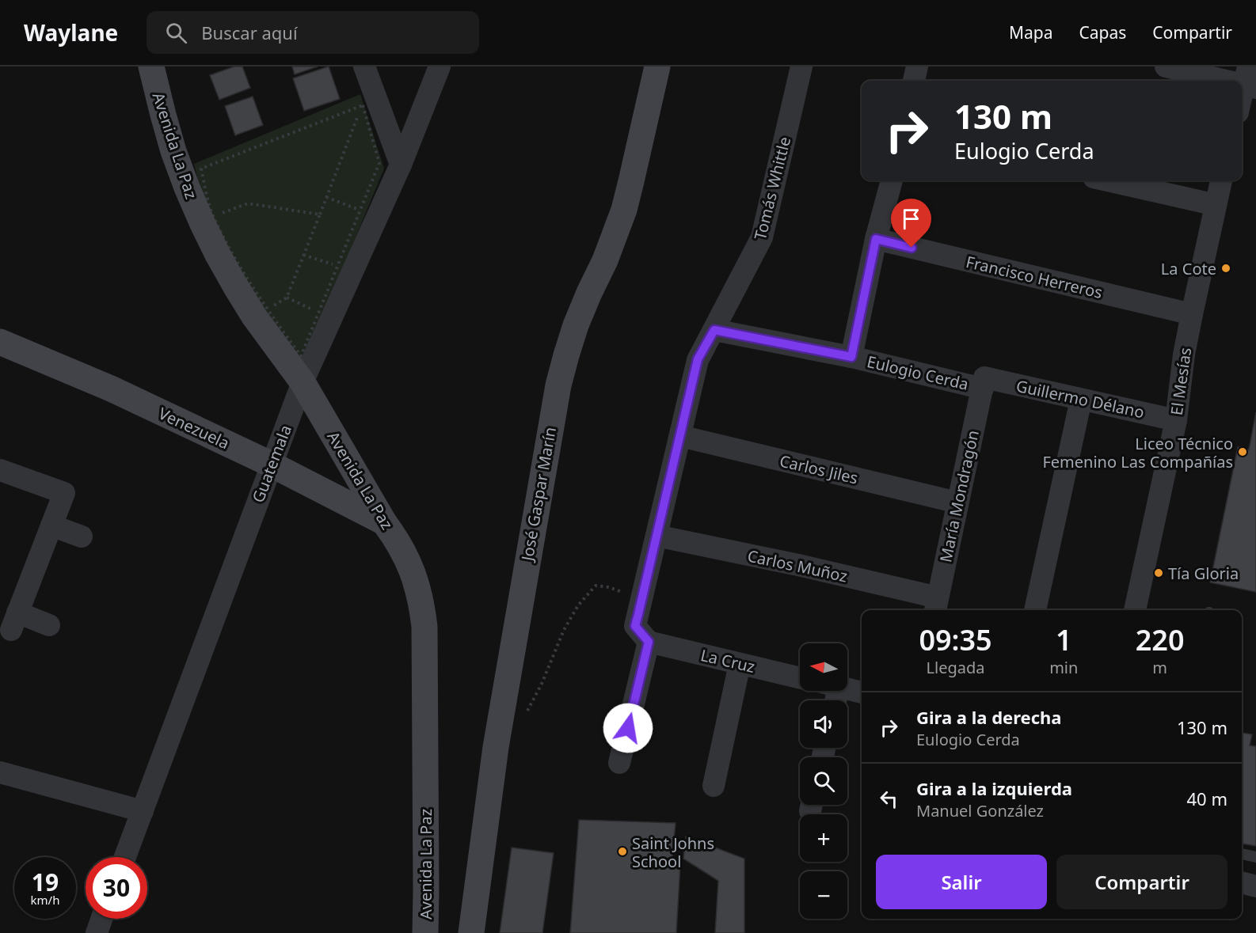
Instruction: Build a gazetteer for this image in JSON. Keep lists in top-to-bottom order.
{
  "streets": {
    "street": [
      "Avenida La Paz",
      "Tomás Whittle",
      "Francisco Herreros",
      "Eulogio Cerda",
      "El Mesías",
      "Guillermo Délano",
      "Venezuela",
      "Guatemala",
      "Carlos Jiles",
      "José Gaspar Marín",
      "María Mondragón",
      "Carlos Muñoz",
      "La Cruz"
    ]
  },
  "crossings": [
    ["Avenida La Paz", "Venezuela"],
    ["Avenida La Paz", "Guatemala"],
    ["Tomás Whittle", "Eulogio Cerda"],
    ["Tomás Whittle", "Carlos Jiles"],
    ["Tomás Whittle", "Carlos Muñoz"],
    ["Tomás Whittle", "La Cruz"],
    ["Francisco Herreros", "El Mesías"],
    ["Eulogio Cerda", "Guillermo Délano"],
    ["Eulogio Cerda", "María Mondragón"],
    ["El Mesías", "Guillermo Délano"],
    ["Guillermo Délano", "María Mondragón"],
    ["Venezuela", "Guatemala"],
    ["Carlos Jiles", "María Mondragón"],
    ["María Mondragón", "Carlos Muñoz"]
  ],
  "places": [
    "La Cote",
    "Liceo Técnico Femenino Las Compañías",
    "Tía Gloria",
    "Saint Johns School"
  ],
  "north": "left",
  "page": {
    "header": "Waylane",
    "search": "Buscar aquí",
    "nav": ["Mapa", "Capas", "Compartir"],
    "turn": ["130 m", "Eulogio Cerda"],
    "eta": [
      "09:35",
      "Llegada",
      "1",
      "min",
      "220",
      "m"
    ],
    "map_buttons": ["+", "−"],
    "list": [
      {
        "name": "Gira a la derecha",
        "note": "Eulogio Cerda",
        "value": "130 m"
      },
      {
        "name": "Gira a la izquierda",
        "note": "Manuel González",
        "value": "40 m"
      }
    ],
    "buttons": ["Salir", "Compartir"],
    "speed": "19 km/h",
    "limit": "30"
  }
}
